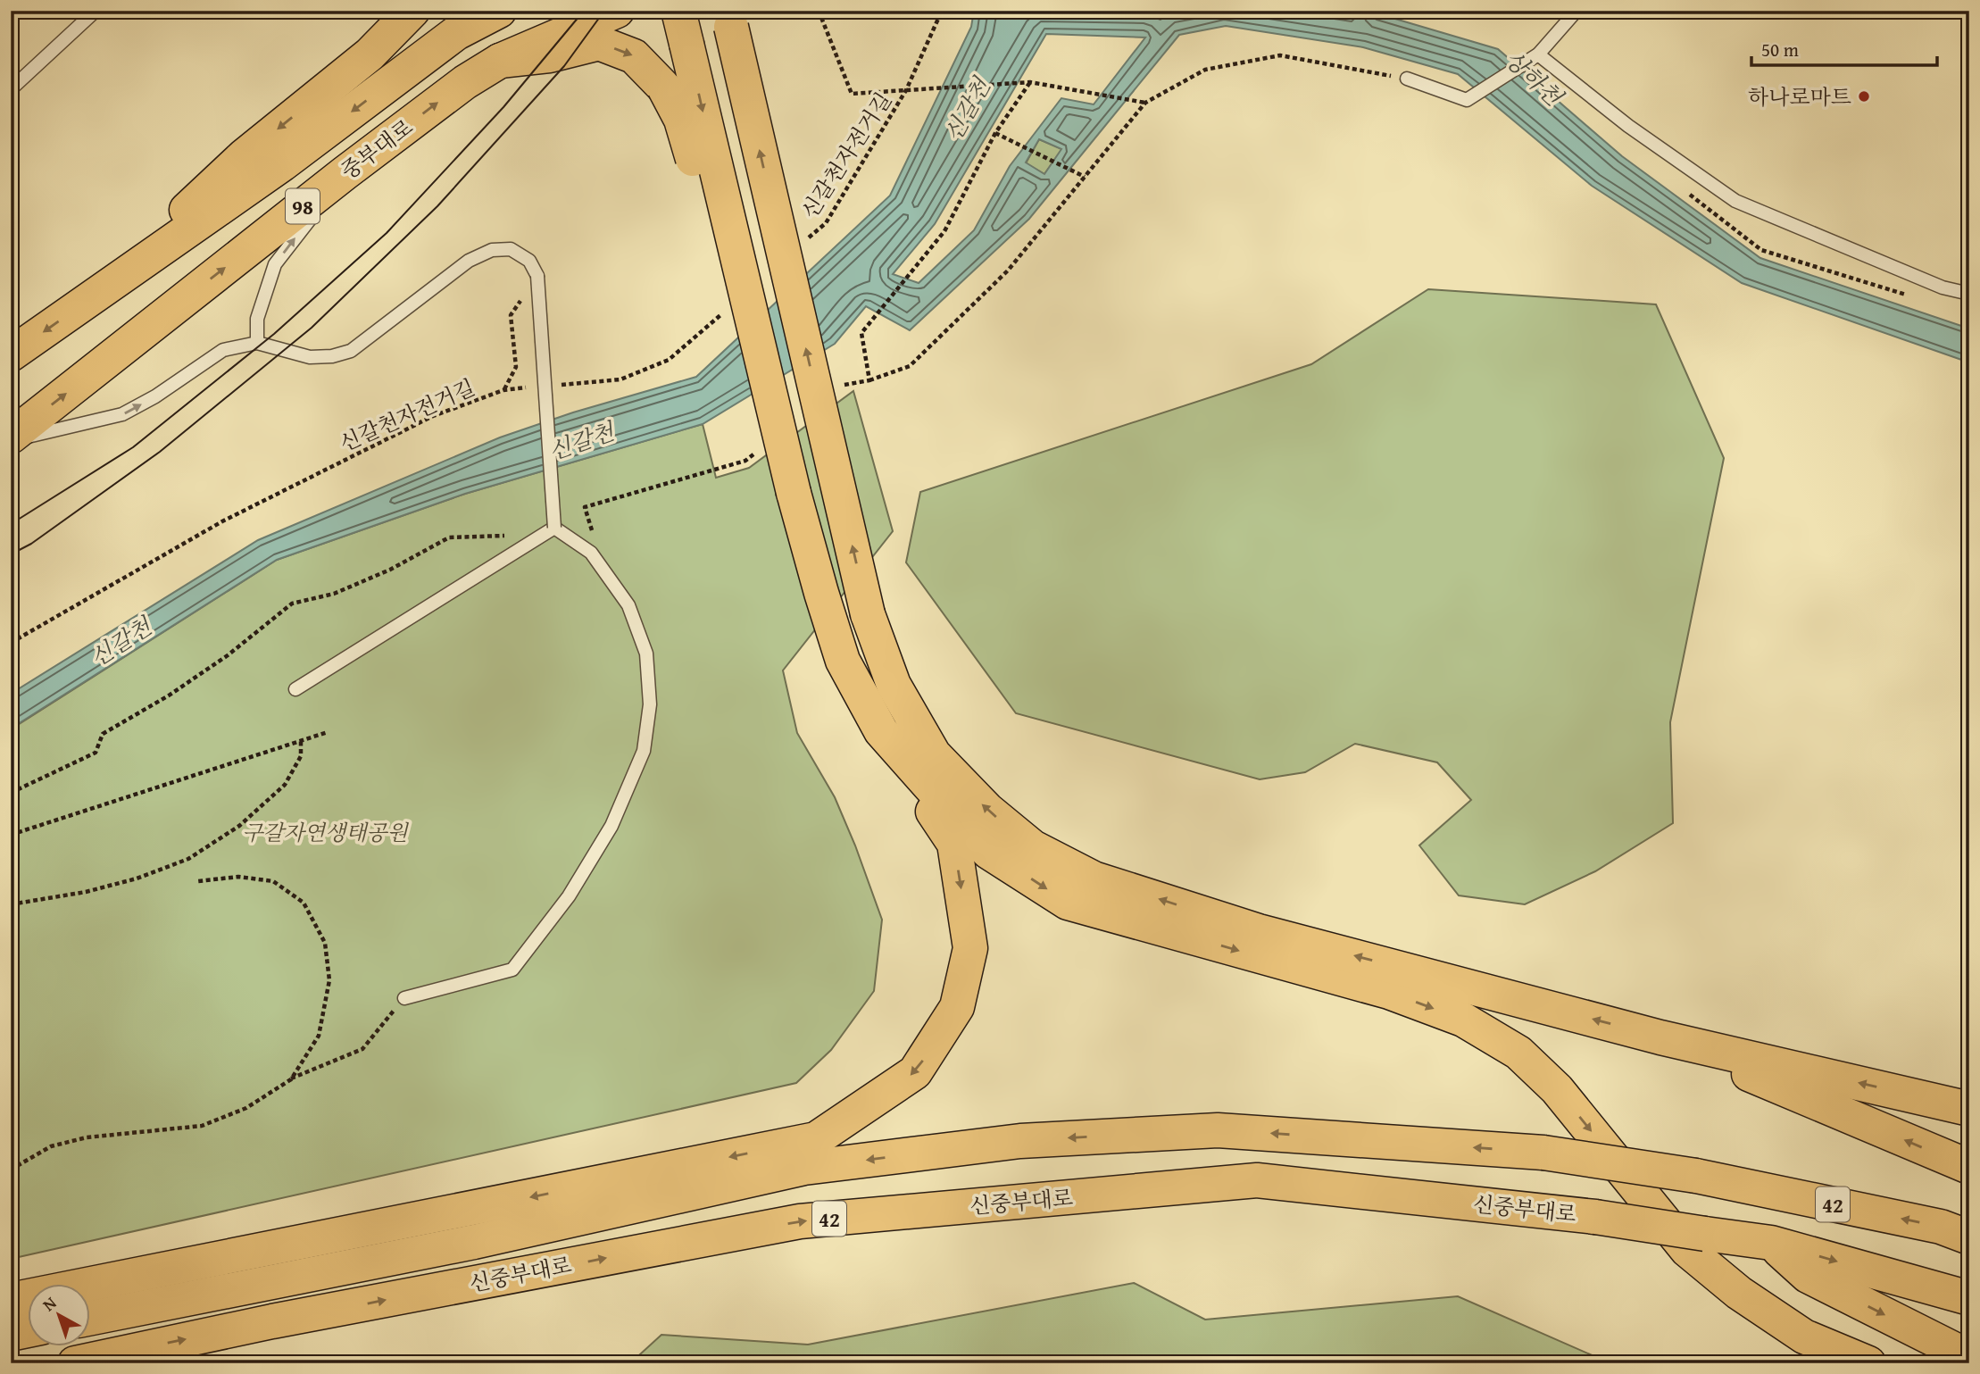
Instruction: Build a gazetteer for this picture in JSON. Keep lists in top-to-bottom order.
{
  "streets": {
    "main road": [
      "중부대로",
      "98",
      "신중부대로",
      "42"
    ],
    "path": ["신갈천자전거길"]
  },
  "water": ["상하천", "신갈천"],
  "parks": ["구갈자연생태공원"],
  "places": ["하나로마트"],
  "scale_bar": "50 m",
  "north": "top left"
}
